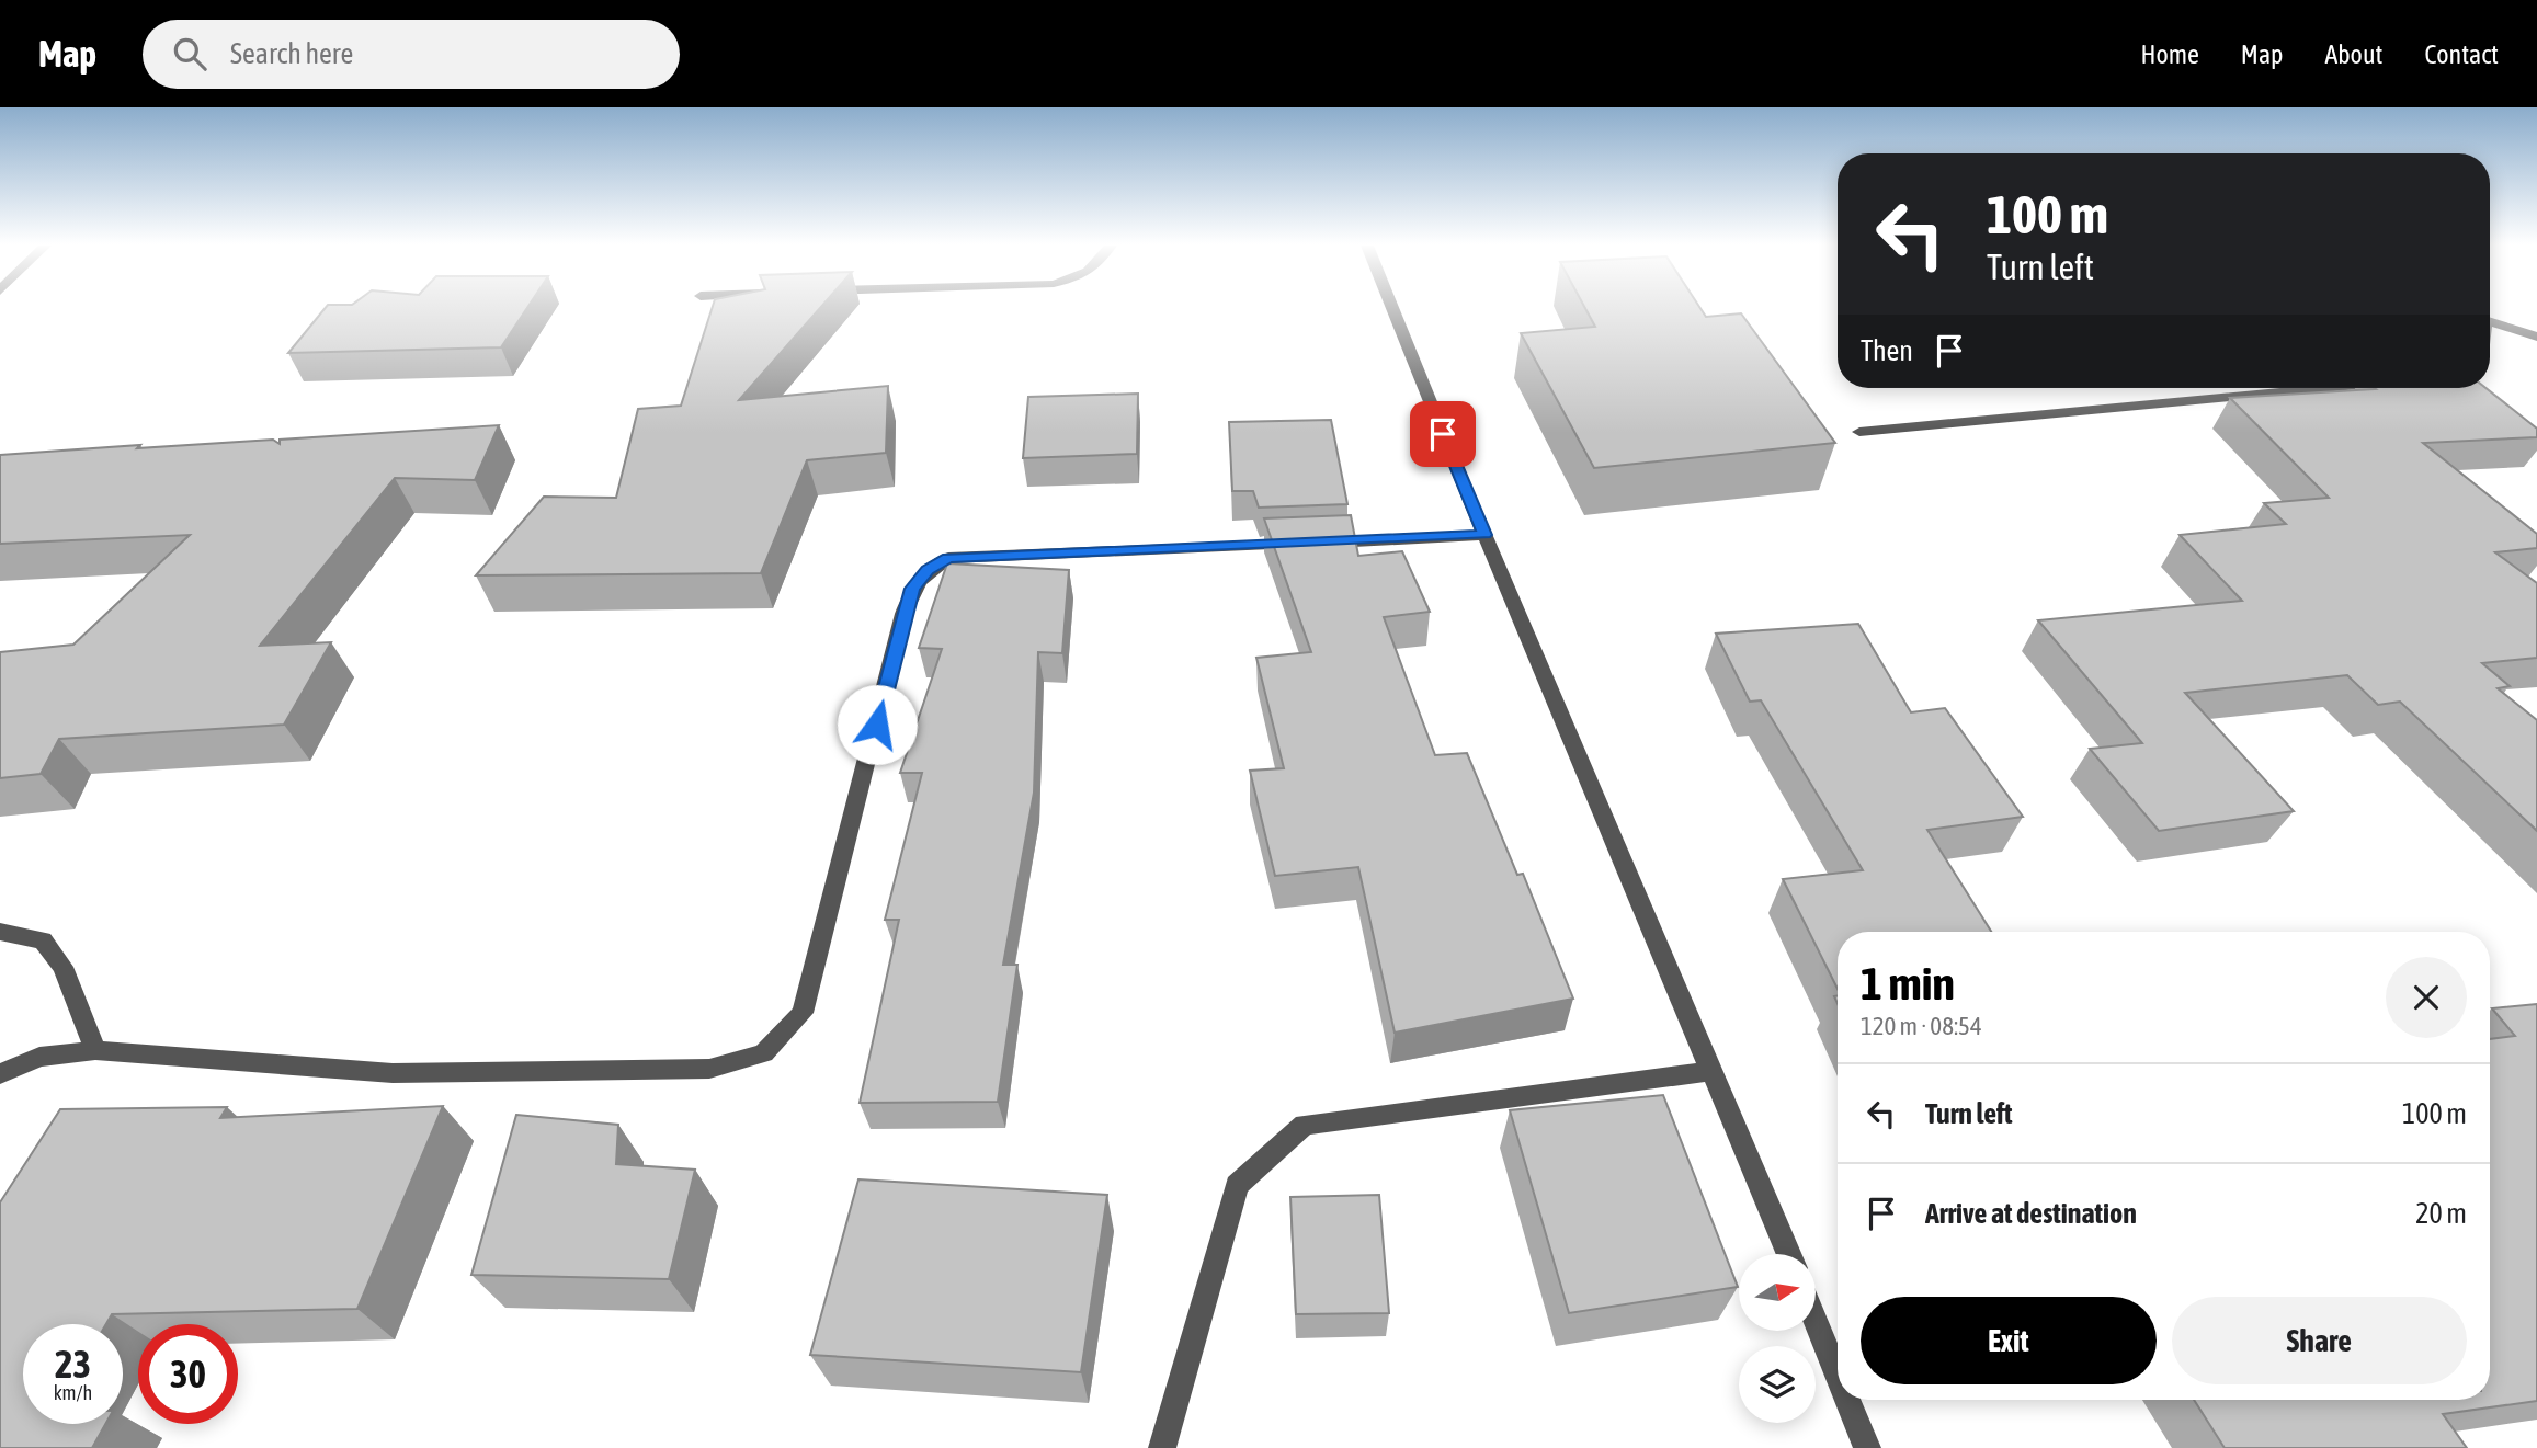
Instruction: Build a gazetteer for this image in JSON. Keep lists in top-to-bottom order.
{
  "north": "right",
  "page": {
    "header": "Map",
    "search": "Search here",
    "nav": [
      "Home",
      "Map",
      "About",
      "Contact"
    ],
    "turn": ["100 m", "Turn left"],
    "then": "Then",
    "heading": ["1 min", "120 m · 08:54"],
    "list": [
      {
        "name": "Turn left",
        "value": "100 m"
      },
      {
        "name": "Arrive at destination",
        "value": "20 m"
      }
    ],
    "buttons": ["Exit", "Share"],
    "speed": "23 km/h",
    "limit": "30"
  }
}
